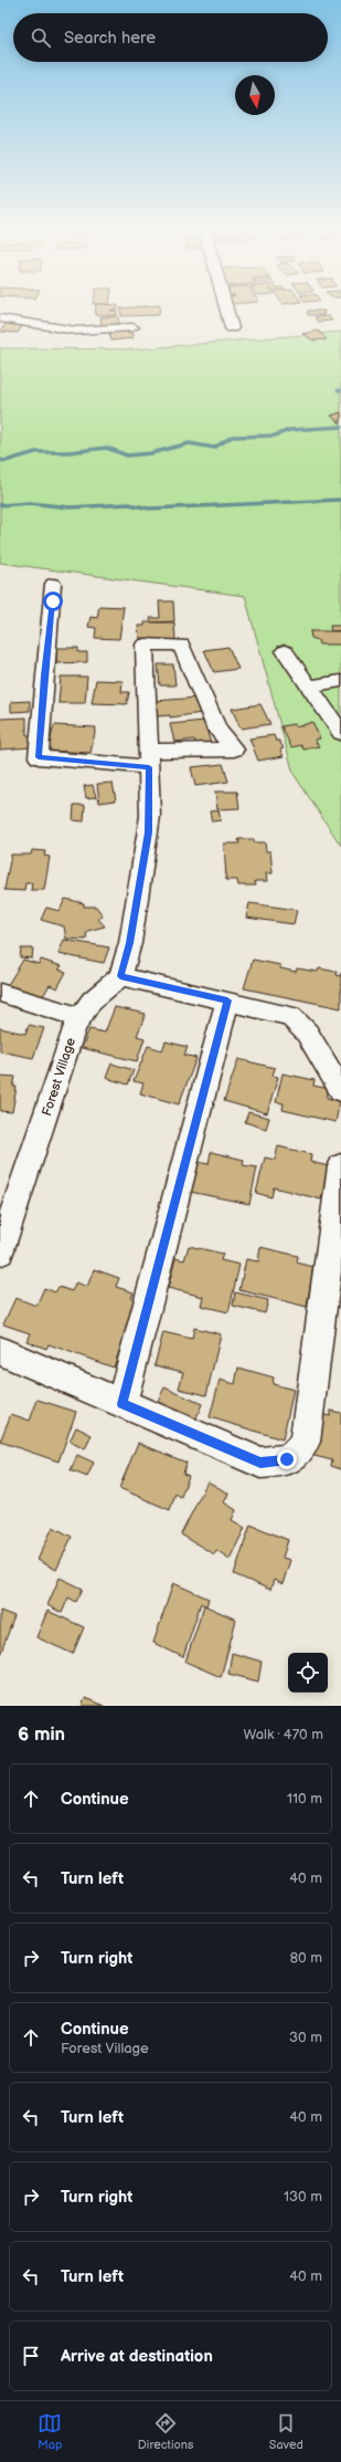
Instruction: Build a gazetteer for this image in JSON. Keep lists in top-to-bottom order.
{
  "streets": {
    "street": ["Forest Village"]
  },
  "north": "bottom",
  "page": {
    "search": "Search here",
    "heading": ["6 min", "Walk · 470 m"],
    "list": [
      ["Continue", "110 m"],
      ["Turn left", "40 m"],
      ["Turn right", "80 m"],
      ["Continue", "Forest Village", "30 m"],
      ["Turn left", "40 m"],
      ["Turn right", "130 m"],
      ["Turn left", "40 m"],
      "Arrive at destination"
    ],
    "nav": ["Map", "Directions", "Saved"]
  }
}
